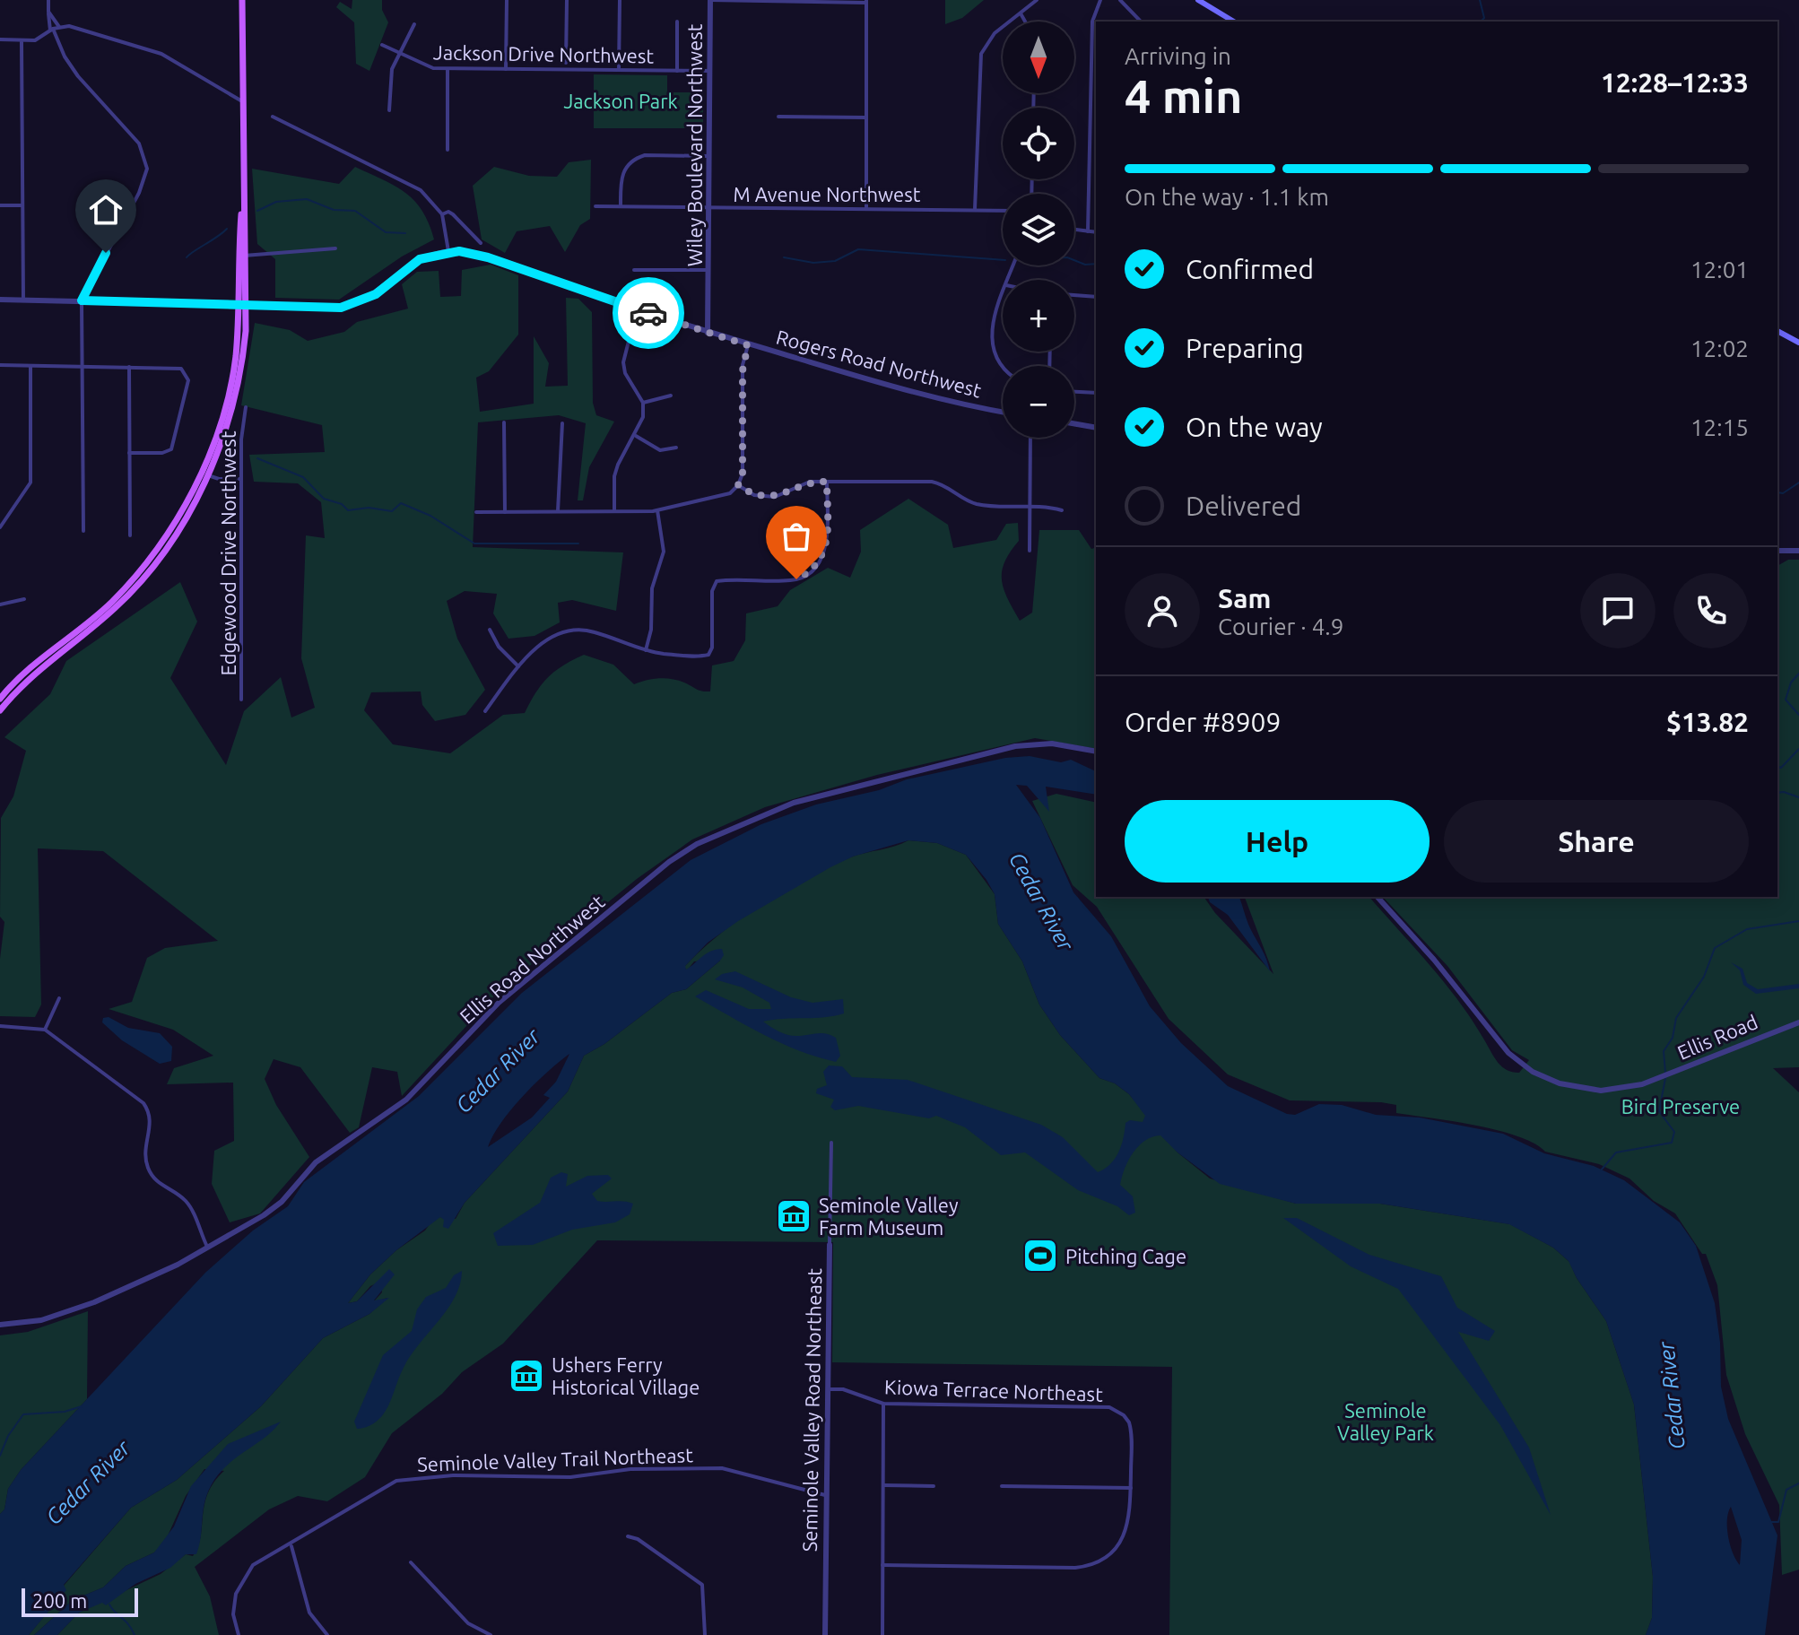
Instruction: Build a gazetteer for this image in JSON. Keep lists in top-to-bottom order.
{
  "streets": {
    "street": [
      "Jackson Drive Northwest",
      "Wiley Boulevard Northwest",
      "M Avenue Northwest",
      "Rogers Road Northwest",
      "Edgewood Drive Northwest",
      "Ellis Road Northwest",
      "Ellis Road",
      "Kiowa Terrace Northeast",
      "Seminole Valley Road Northeast",
      "Seminole Valley Trail Northeast"
    ]
  },
  "crossings": [
    ["Jackson Drive Northwest", "Wiley Boulevard Northwest"],
    ["Wiley Boulevard Northwest", "M Avenue Northwest"],
    ["Wiley Boulevard Northwest", "Rogers Road Northwest"],
    ["Kiowa Terrace Northeast", "Seminole Valley Road Northeast"],
    ["Seminole Valley Road Northeast", "Seminole Valley Trail Northeast"]
  ],
  "water": ["Cedar River"],
  "parks": ["Jackson Park", "Bird Preserve", "Seminole Valley Park"],
  "places": {
    "museum": ["Seminole Valley Farm Museum", "Ushers Ferry Historical Village"],
    "sports": ["Pitching Cage"]
  },
  "scale_bar": "200 m",
  "north": "bottom",
  "page": {
    "map_buttons": ["+", "−"],
    "heading": ["4 min", "Arriving in", "12:28–12:33"],
    "panel": [
      "Sam",
      "Courier · 4.9",
      "Order #8909",
      "$13.82"
    ],
    "bar": "On the way · 1.1 km",
    "list": [
      ["Confirmed", "12:01"],
      ["Preparing", "12:02"],
      ["On the way", "12:15"],
      "Delivered"
    ],
    "buttons": ["Help", "Share"],
    "scale": "200 m"
  }
}
